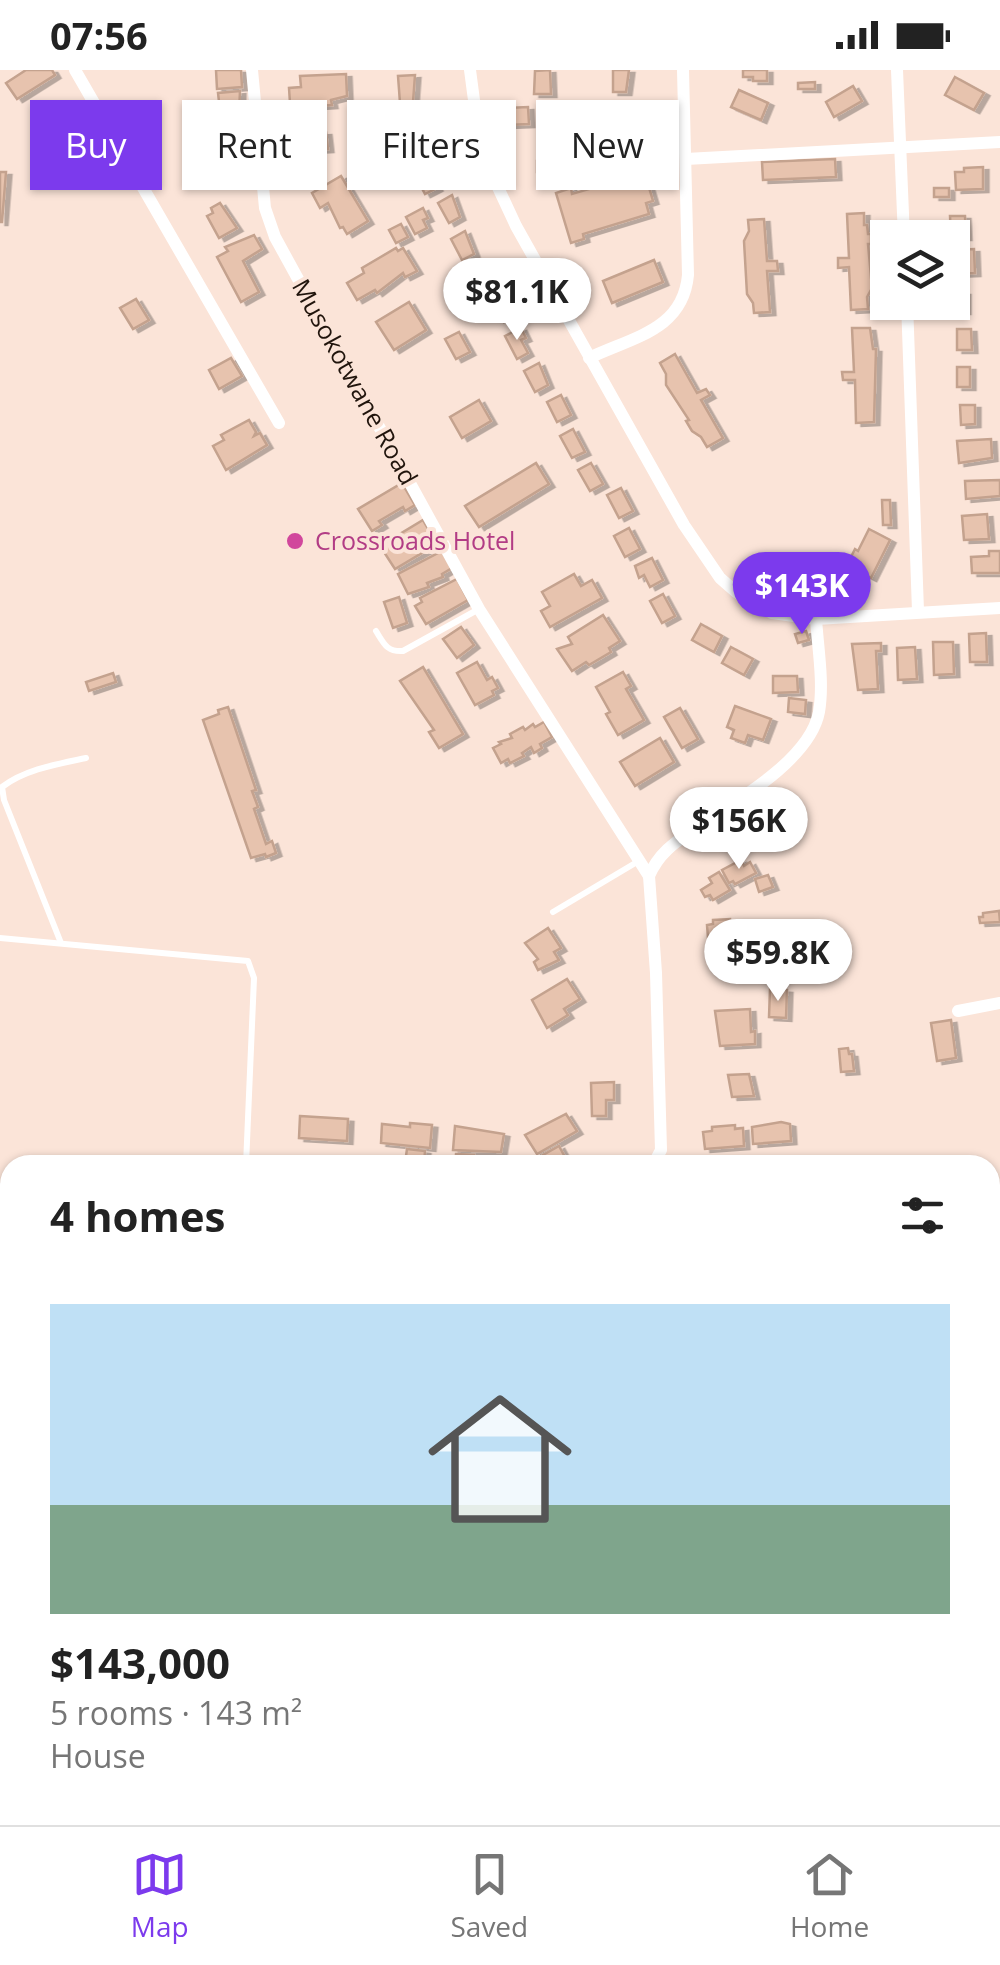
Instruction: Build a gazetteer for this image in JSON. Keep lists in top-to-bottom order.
{
  "streets": {
    "street": ["Musokotwane Road"]
  },
  "places": ["Crossroads Hotel"],
  "page": {
    "status": "07:56",
    "chip": [
      "Buy",
      "Rent",
      "Filters",
      "New"
    ],
    "price": [
      "$81.1K",
      "$143K",
      "$156K",
      "$59.8K"
    ],
    "heading": "4 homes",
    "list": [
      {
        "name": "$143,000",
        "note": "5 rooms · 143 m² · House"
      }
    ],
    "tabs": ["Map", "Saved", "Home"]
  }
}
